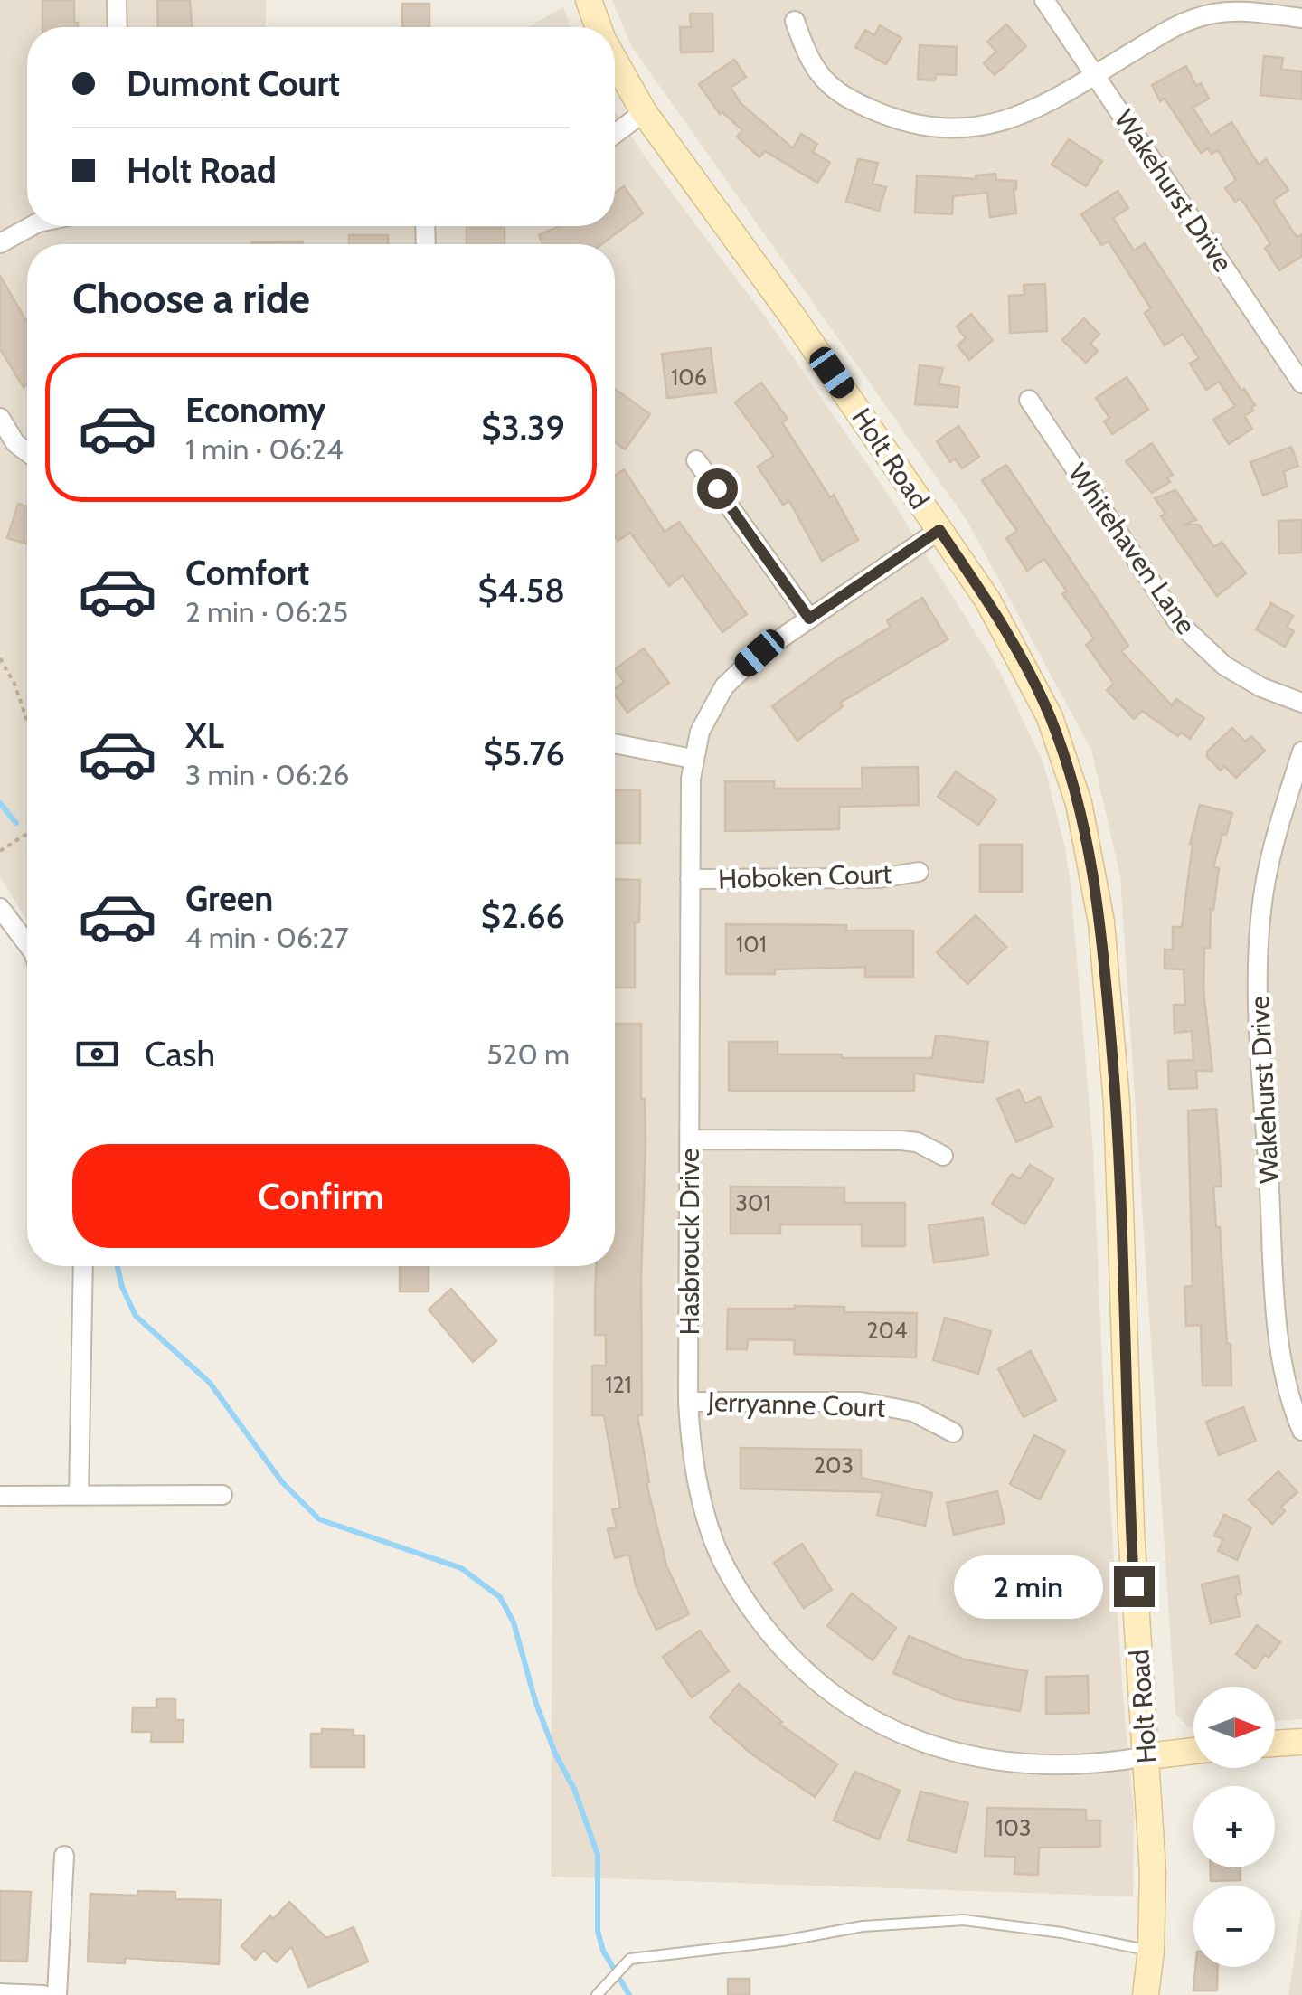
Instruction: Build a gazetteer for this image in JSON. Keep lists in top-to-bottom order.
{
  "streets": {
    "street": [
      "Wakehurst Drive",
      "Holt Road",
      "Whitehaven Lane",
      "Hoboken Court",
      "Hasbrouck Drive",
      "Jerryanne Court"
    ]
  },
  "crossings": [
    ["Holt Road", "Hasbrouck Drive"],
    ["Hoboken Court", "Hasbrouck Drive"],
    ["Hasbrouck Drive", "Jerryanne Court"]
  ],
  "house_numbers": [
    "106",
    "101",
    "301",
    "204",
    "121",
    "203",
    "103"
  ],
  "north": "right",
  "page": {
    "banner": ["Dumont Court", "Holt Road"],
    "heading": "Choose a ride",
    "list": [
      {
        "name": "Economy",
        "note": "1 min · 06:24",
        "value": "$3.39"
      },
      {
        "name": "Comfort",
        "note": "2 min · 06:25",
        "value": "$4.58"
      },
      {
        "name": "XL",
        "note": "3 min · 06:26",
        "value": "$5.76"
      },
      {
        "name": "Green",
        "note": "4 min · 06:27",
        "value": "$2.66"
      }
    ],
    "pay": ["Cash", "520 m"],
    "buttons": "Confirm",
    "bubble": "2 min",
    "map_buttons": ["+", "−"]
  }
}
